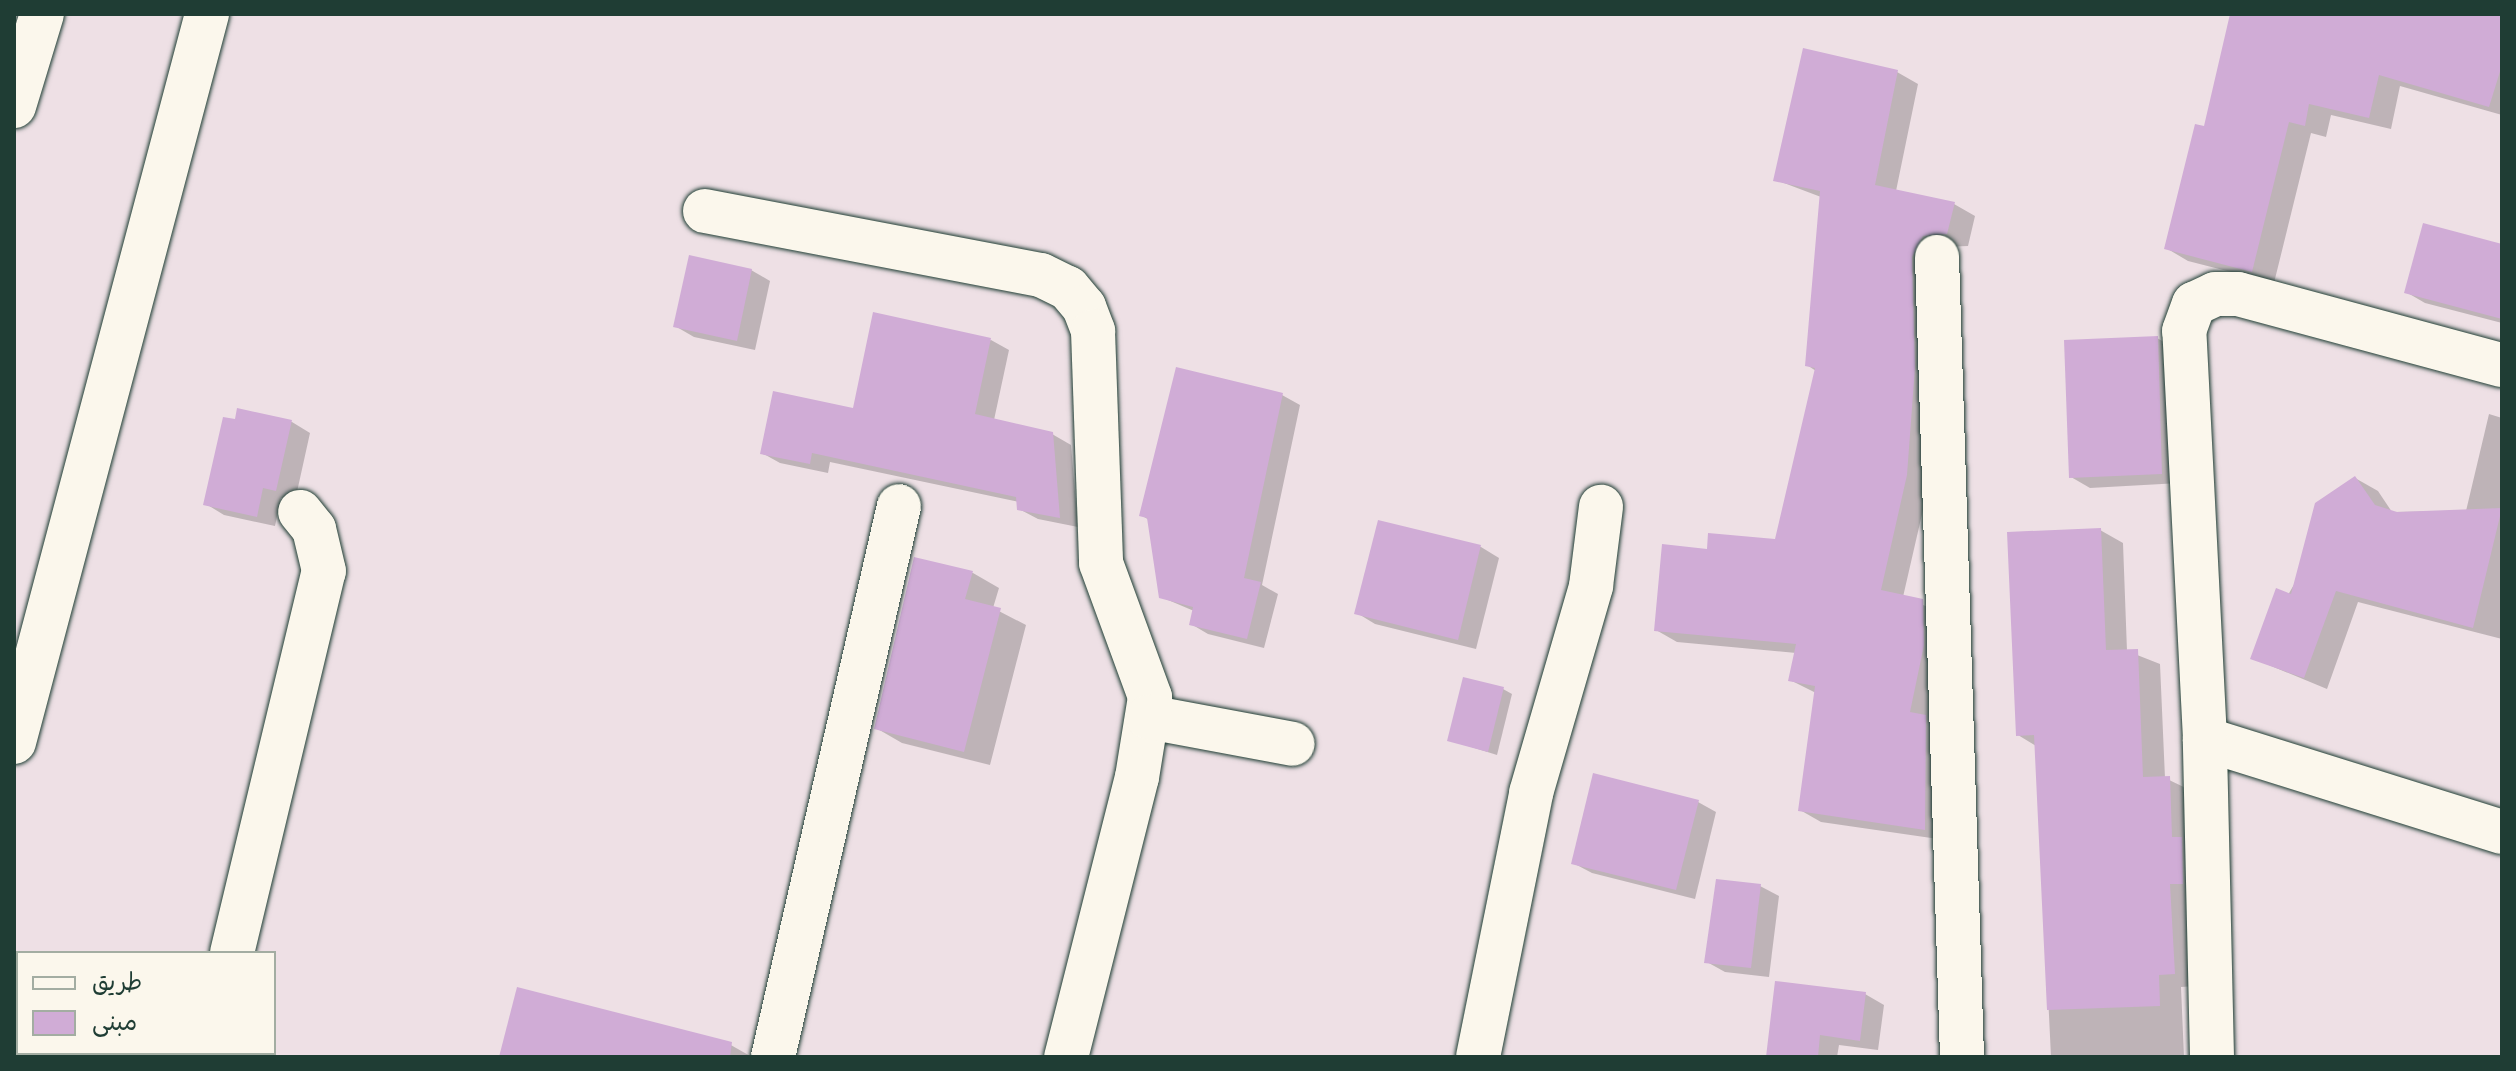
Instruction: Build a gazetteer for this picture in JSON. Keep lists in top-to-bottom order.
{
  "legend": ["طريق", "مبنى"]
}
